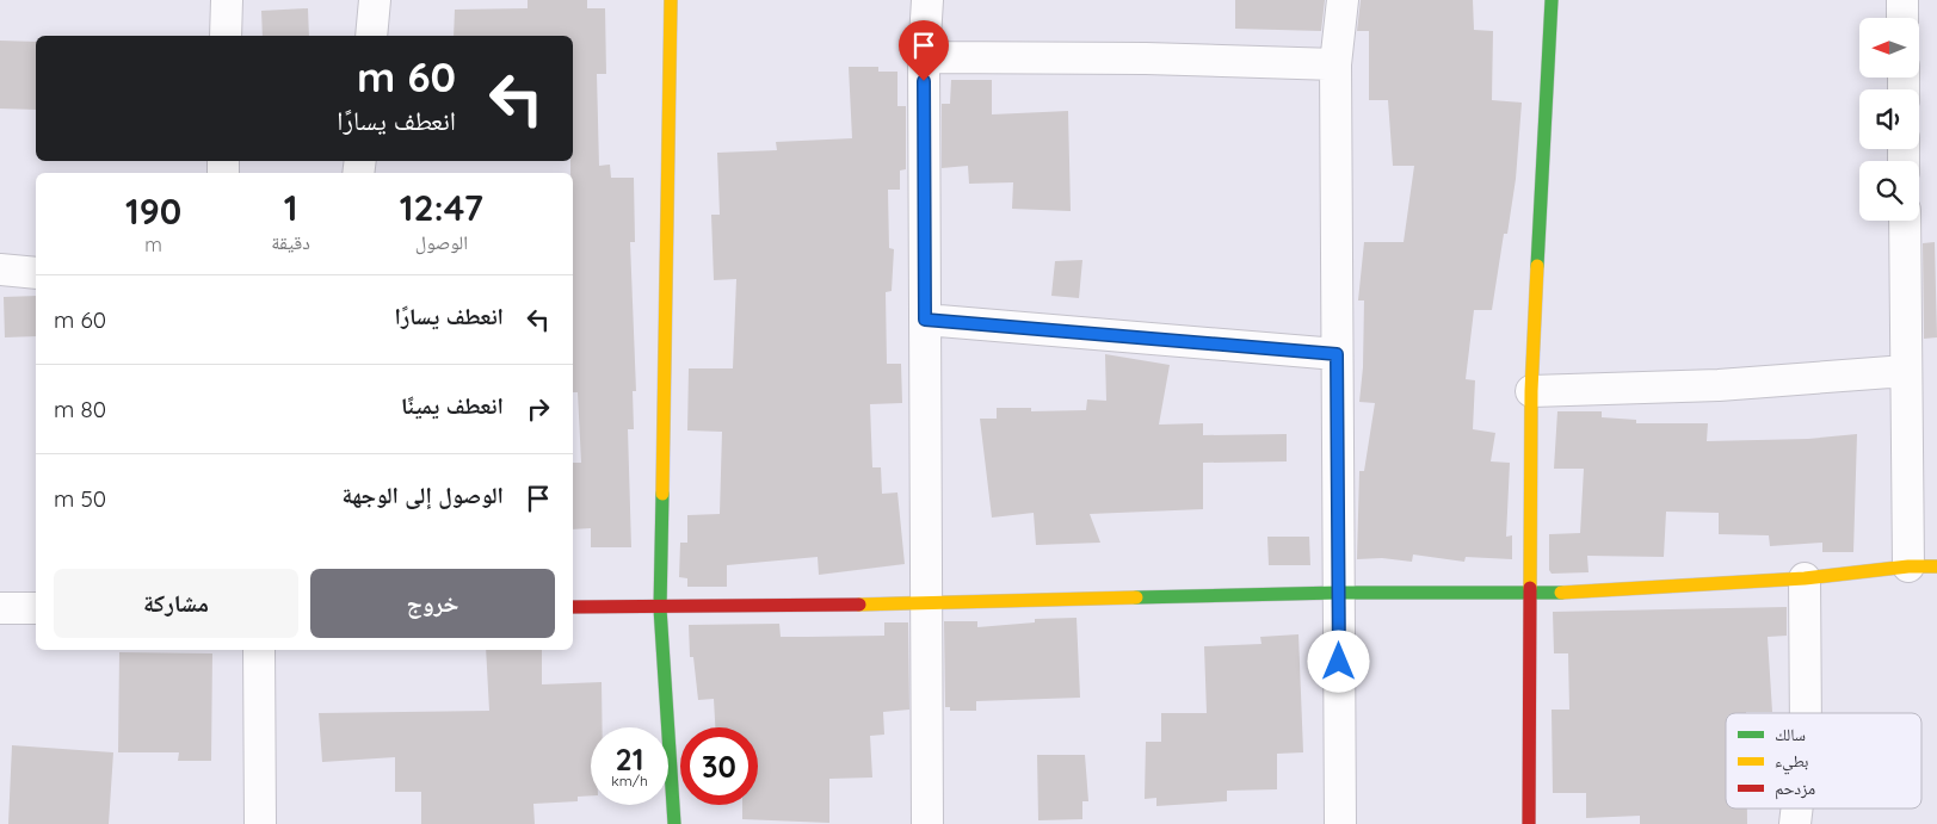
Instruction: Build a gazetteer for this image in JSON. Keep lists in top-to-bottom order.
{
  "legend": ["سالك", "بطيء", "مزدحم"],
  "north": "left",
  "page": {
    "turn": ["60 m", "انعطف يسارًا"],
    "eta": [
      "12:47",
      "الوصول",
      "1",
      "دقيقة",
      "190",
      "m"
    ],
    "list": [
      {
        "name": "انعطف يسارًا",
        "value": "60 m"
      },
      {
        "name": "انعطف يمينًا",
        "value": "80 m"
      },
      {
        "name": "الوصول إلى الوجهة",
        "value": "50 m"
      }
    ],
    "buttons": ["خروج", "مشاركة"],
    "speed": "21 km/h",
    "limit": "30"
  }
}
